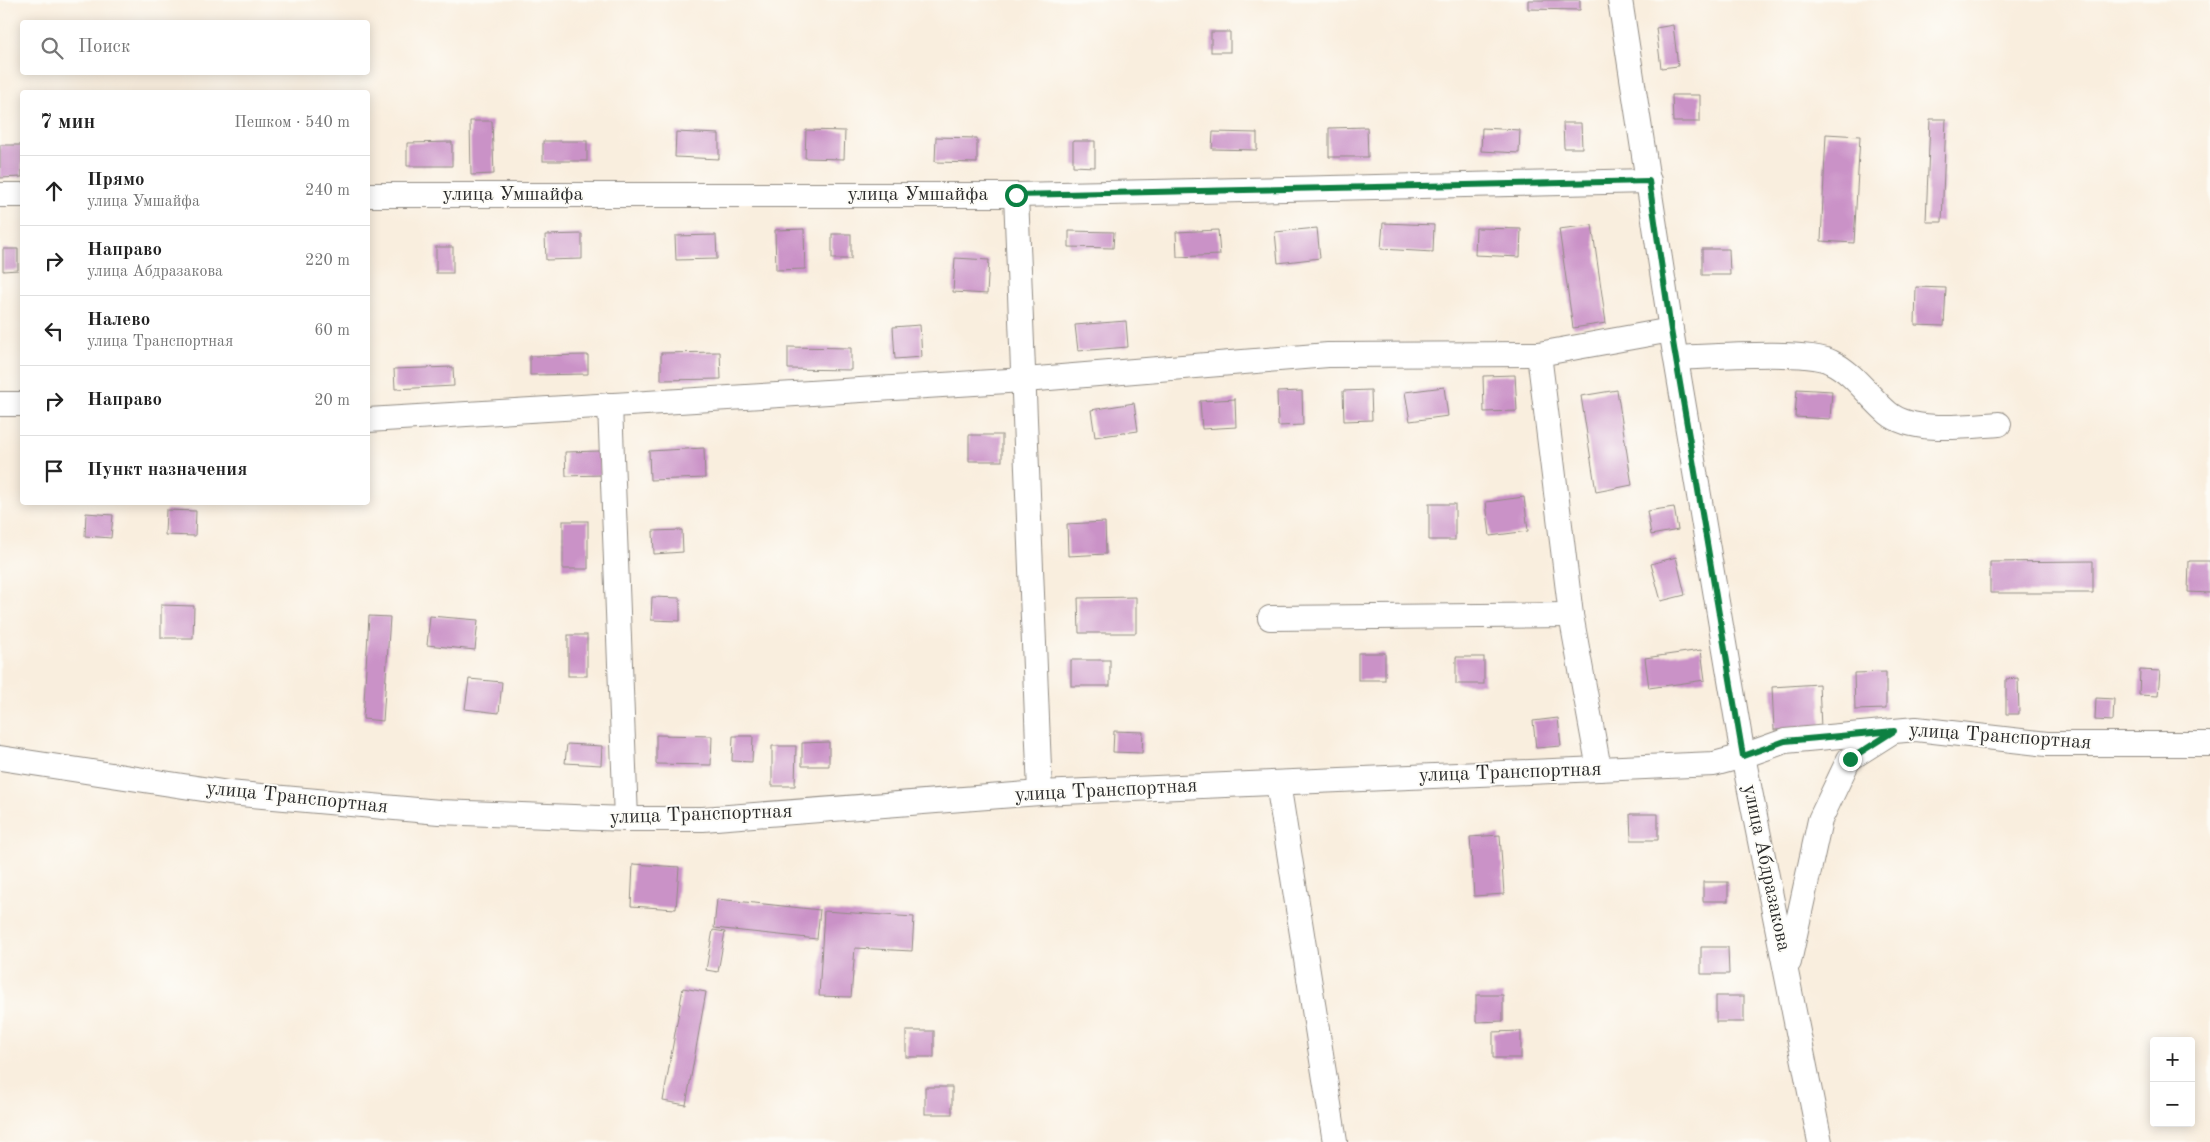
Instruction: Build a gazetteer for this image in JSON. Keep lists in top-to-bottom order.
{
  "streets": {
    "street": ["улица Умшайфа", "улица Транспортная", "улица Абдразакова"]
  },
  "crossings": [
    ["улица Умшайфа", "улица Абдразакова"],
    ["улица Транспортная", "улица Абдразакова"]
  ],
  "page": {
    "search": "Поиск",
    "heading": ["7 мин", "Пешком · 540 m"],
    "list": [
      ["Прямо", "улица Умшайфа", "240 m"],
      ["Направо", "улица Абдразакова", "220 m"],
      ["Налево", "улица Транспортная", "60 m"],
      ["Направо", "20 m"],
      "Пункт назначения"
    ],
    "map_buttons": ["+", "−"]
  }
}
